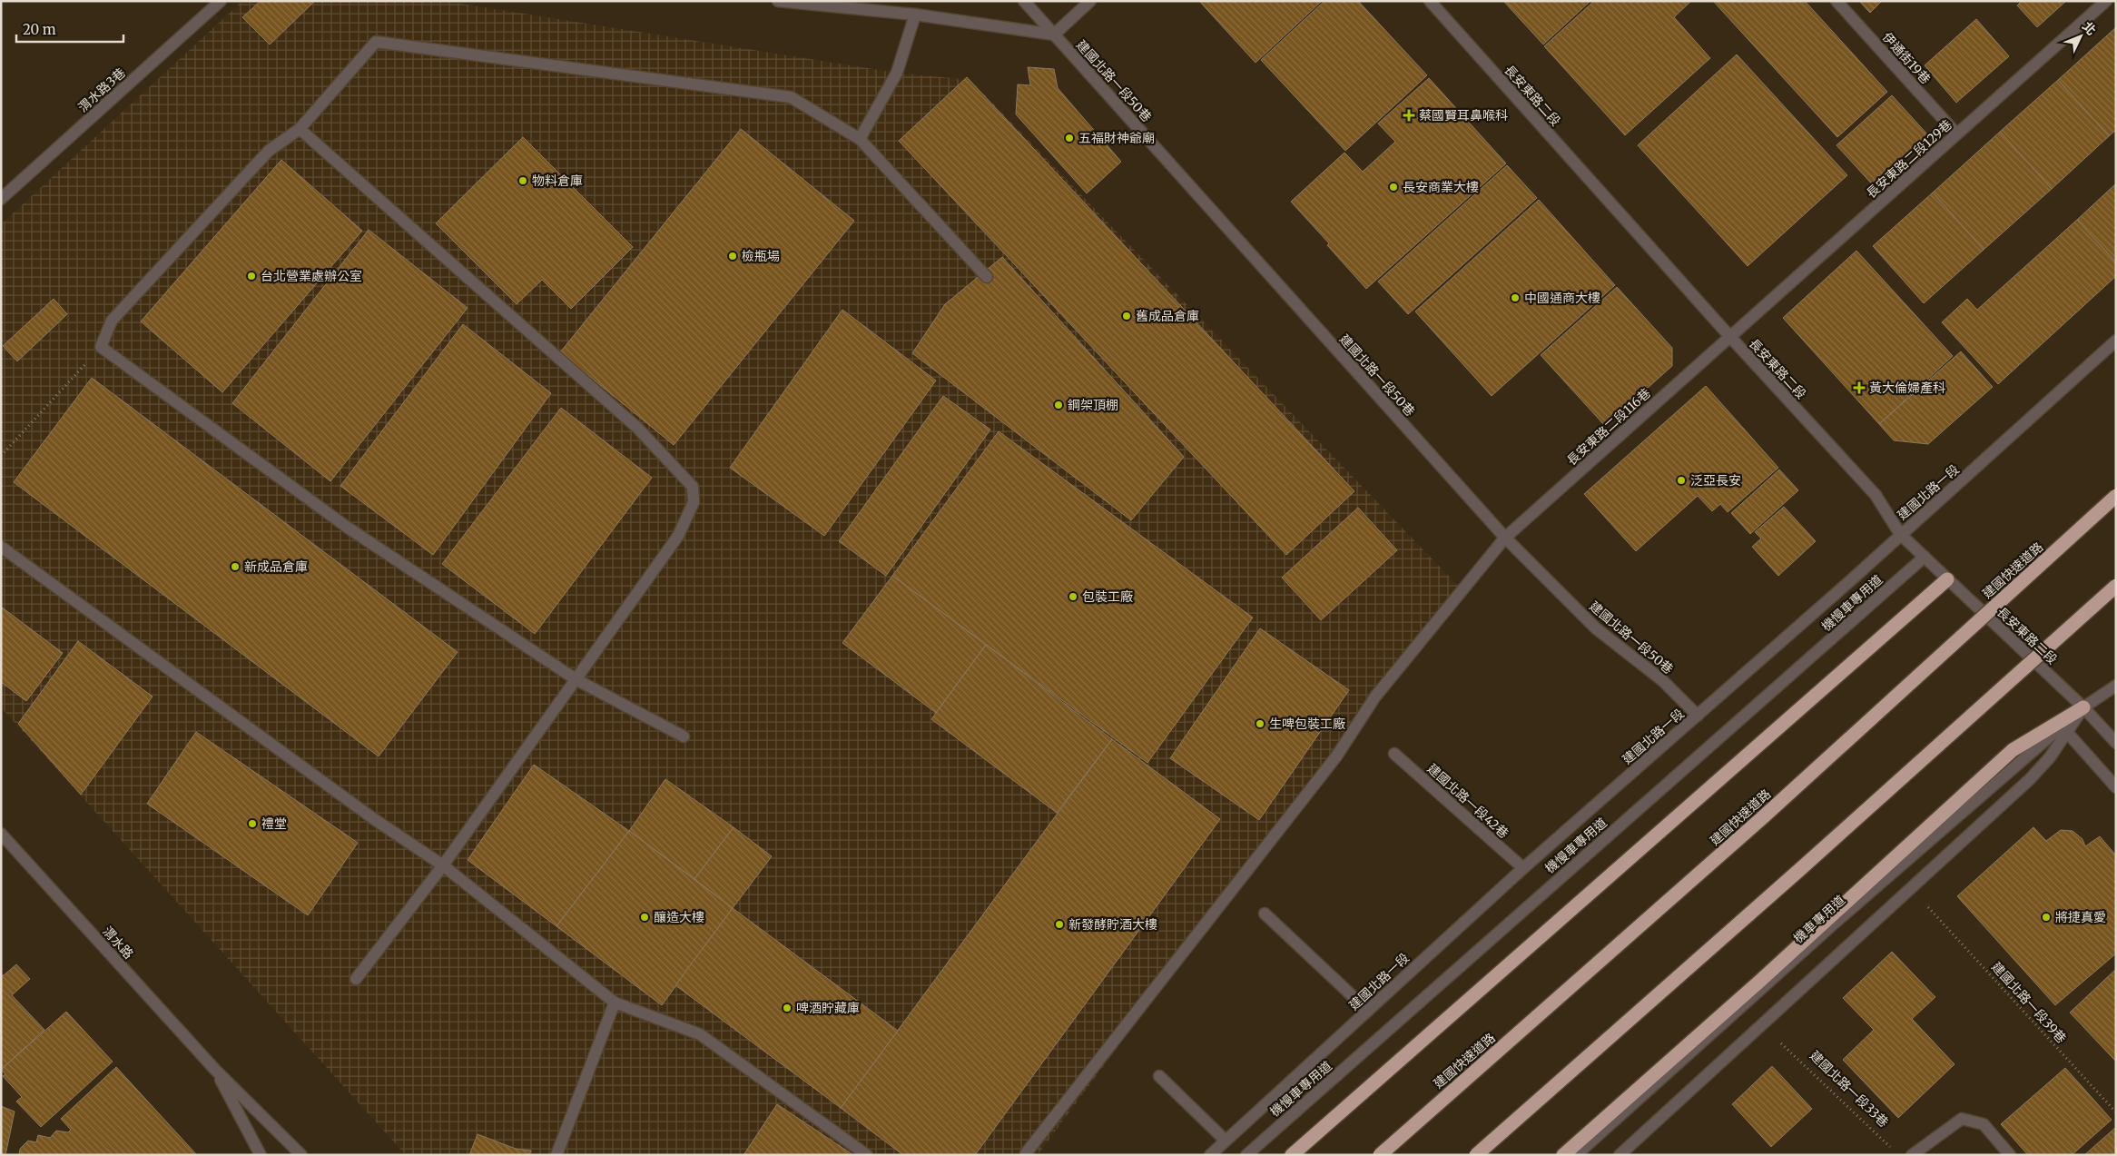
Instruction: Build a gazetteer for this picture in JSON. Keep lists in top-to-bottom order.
{
  "streets": {
    "highway": ["建國快速道路"],
    "street": [
      "伊通街19巷",
      "建國北路一段50巷",
      "渭水路3巷",
      "長安東路二段",
      "長安東路二段129巷",
      "長安東路二段116巷",
      "建國北路一段",
      "機慢車專用道",
      "建國北路一段42巷",
      "機車專用道",
      "渭水路"
    ],
    "path": ["建國北路一段39巷", "建國北路一段33巷"]
  },
  "crossings": [
    ["伊通街19巷", "長安東路二段129巷"],
    ["建國北路一段50巷", "長安東路二段116巷"],
    ["建國北路一段50巷", "建國北路一段"],
    ["長安東路二段", "長安東路二段129巷"],
    ["長安東路二段", "長安東路二段116巷"],
    ["長安東路二段", "建國北路一段"],
    ["長安東路二段", "機慢車專用道"],
    ["長安東路二段129巷", "長安東路二段116巷"],
    ["建國北路一段", "建國北路一段42巷"]
  ],
  "places": {
    "health": ["蔡國賢耳鼻喉科", "黃大倫婦產科"],
    "other": [
      "五福財神爺廟",
      "物料倉庫",
      "長安商業大樓",
      "檢瓶場",
      "台北營業處辦公室",
      "中國通商大樓",
      "舊成品倉庫",
      "鋼架頂棚",
      "泛亞長安",
      "新成品倉庫",
      "包裝工廠",
      "生啤包裝工廠",
      "禮堂",
      "釀造大樓",
      "將捷真愛",
      "新發酵貯酒大樓",
      "啤酒貯藏庫"
    ]
  },
  "scale_bar": "20 m",
  "north": "top right"
}
